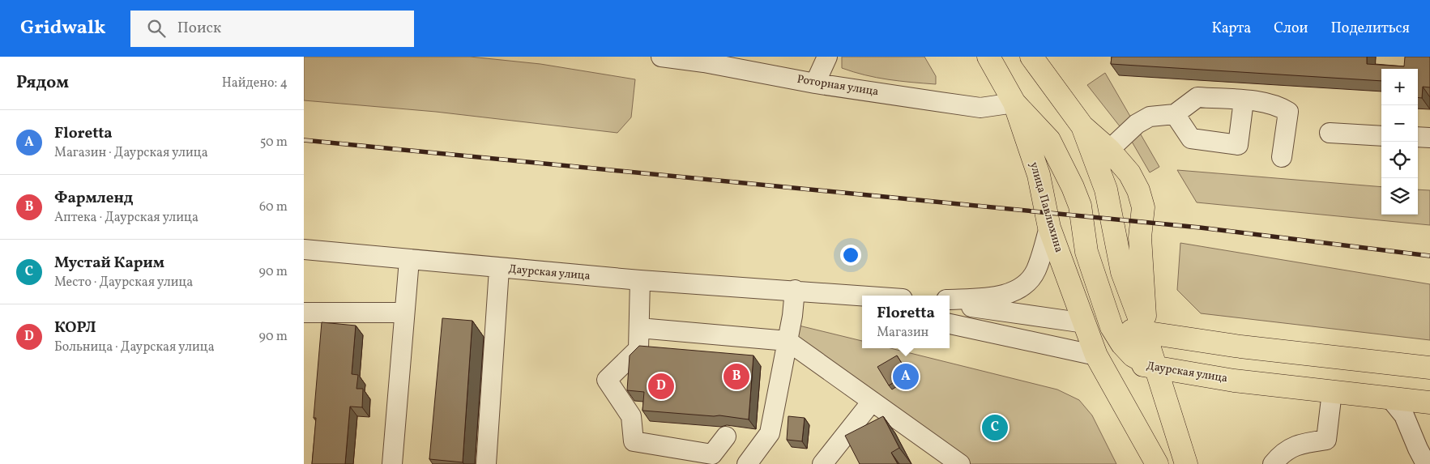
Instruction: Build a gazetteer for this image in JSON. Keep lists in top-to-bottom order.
{
  "streets": {
    "main road": ["улица Павлюхина", "Даурская улица"],
    "street": ["Роторная улица"]
  },
  "crossings": [
    ["Роторная улица", "улица Павлюхина"],
    ["улица Павлюхина", "Даурская улица"]
  ],
  "page": {
    "header": "Gridwalk",
    "search": "Поиск",
    "nav": ["Карта", "Слои", "Поделиться"],
    "heading": ["Рядом", "Найдено: 4"],
    "map_buttons": ["+", "−"],
    "list": [
      {
        "mark": "A",
        "name": "Floretta",
        "note": "Магазин · Даурская улица",
        "value": "50 m"
      },
      {
        "mark": "B",
        "name": "Фармленд",
        "note": "Аптека · Даурская улица",
        "value": "60 m"
      },
      {
        "mark": "C",
        "name": "Мустай Карим",
        "note": "Место · Даурская улица",
        "value": "90 m"
      },
      {
        "mark": "D",
        "name": "КОРЛ",
        "note": "Больница · Даурская улица",
        "value": "90 m"
      }
    ],
    "popup": ["Floretta", "Магазин"],
    "pins": [
      "A",
      "B",
      "D",
      "C"
    ]
  }
}
